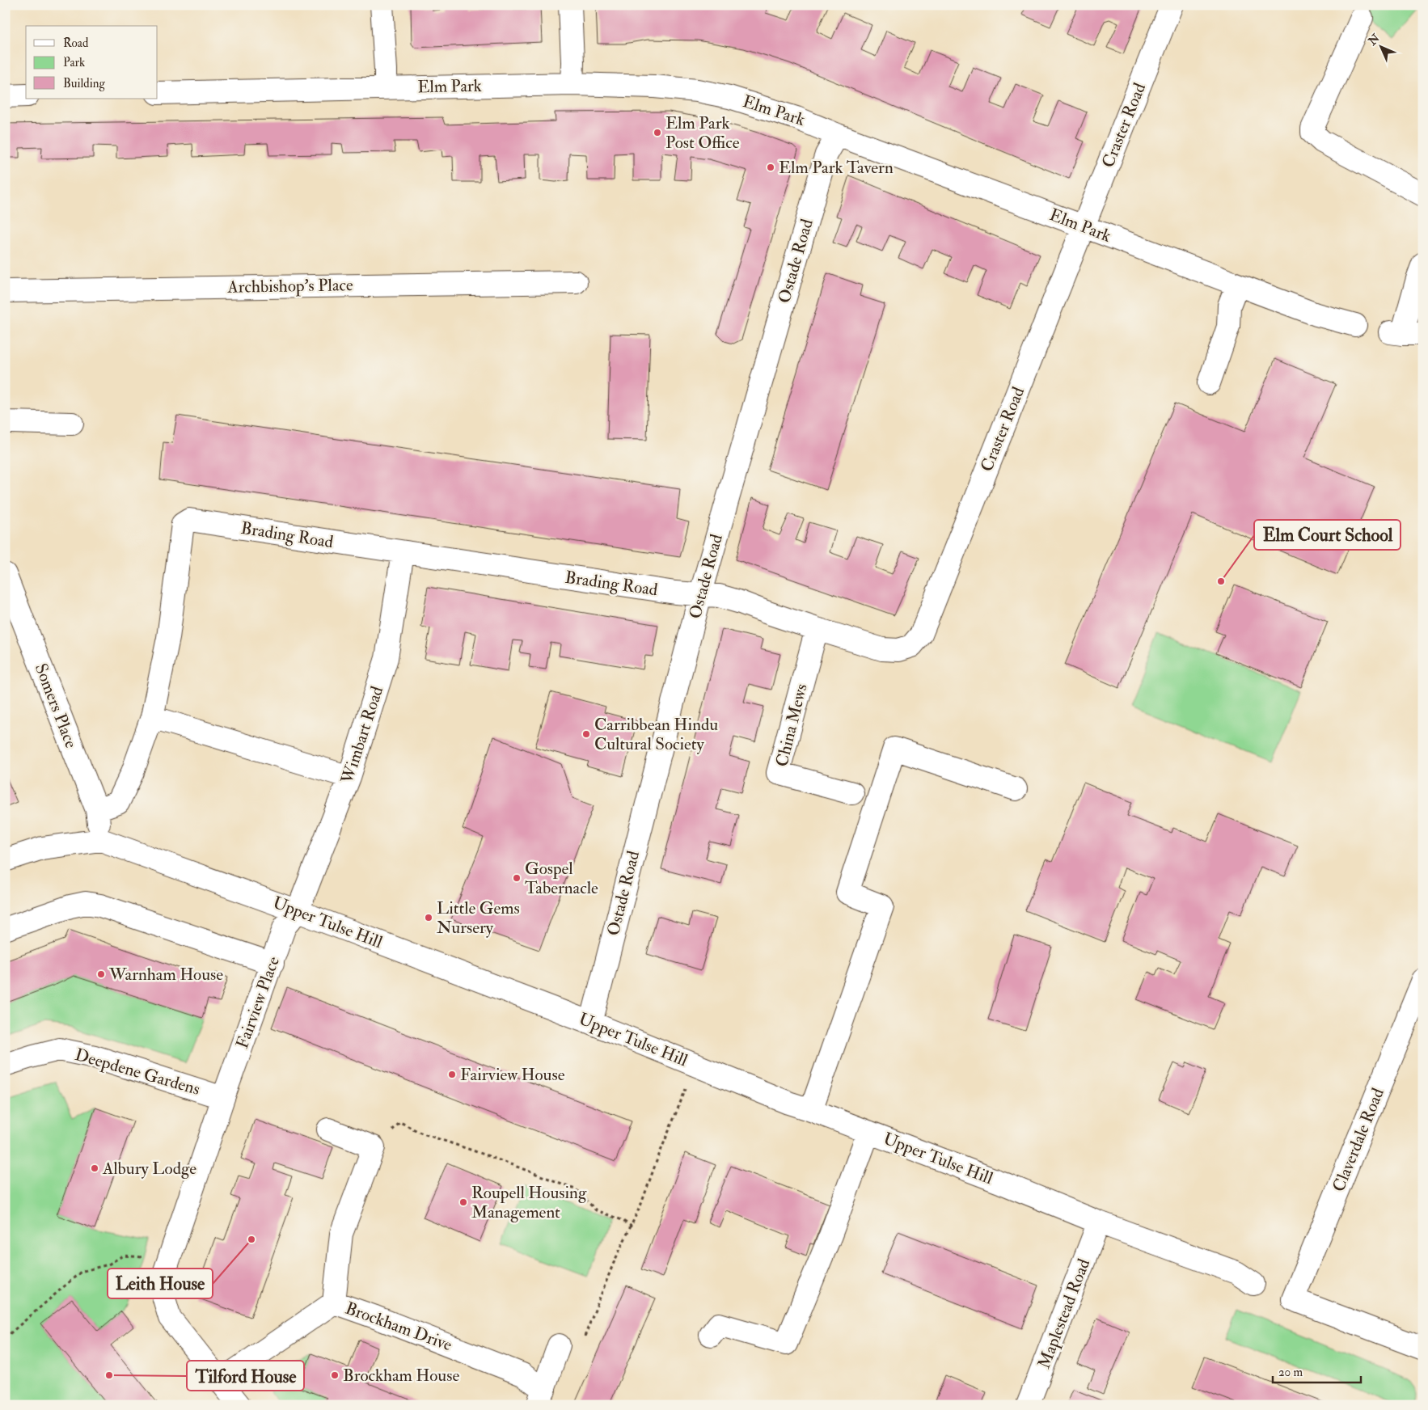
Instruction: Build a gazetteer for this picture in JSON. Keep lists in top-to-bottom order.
{
  "streets": {
    "street": [
      "Elm Park",
      "Craster Road",
      "Ostade Road",
      "Archbishop's Place",
      "Brading Road",
      "Somers Place",
      "China Mews",
      "Wimbart Road",
      "Upper Tulse Hill",
      "Fairview Place",
      "Deepdene Gardens",
      "Claverdale Road",
      "Maplestead Road",
      "Brockham Drive"
    ]
  },
  "crossings": [
    ["Elm Park", "Craster Road"],
    ["Elm Park", "Ostade Road"],
    ["Craster Road", "Ostade Road"],
    ["Craster Road", "Brading Road"],
    ["Craster Road", "China Mews"],
    ["Ostade Road", "Brading Road"],
    ["Ostade Road", "Upper Tulse Hill"],
    ["Brading Road", "Somers Place"],
    ["Brading Road", "Wimbart Road"],
    ["Somers Place", "Upper Tulse Hill"],
    ["Wimbart Road", "Upper Tulse Hill"],
    ["Wimbart Road", "Fairview Place"],
    ["Upper Tulse Hill", "Fairview Place"],
    ["Upper Tulse Hill", "Maplestead Road"],
    ["Fairview Place", "Deepdene Gardens"],
    ["Fairview Place", "Brockham Drive"]
  ],
  "places": [
    "Elm Park Post Office",
    "Elm Park Tavern",
    "Elm Court School",
    "Carribbean Hindu Cultural Society",
    "Gospel Tabernacle",
    "Little Gems Nursery",
    "Warnham House",
    "Fairview House",
    "Albury Lodge",
    "Roupell Housing Management",
    "Leith House",
    "Tilford House",
    "Brockham House"
  ],
  "legend": ["Road", "Park", "Building"],
  "scale_bar": "20 m",
  "north": "top left"
}
